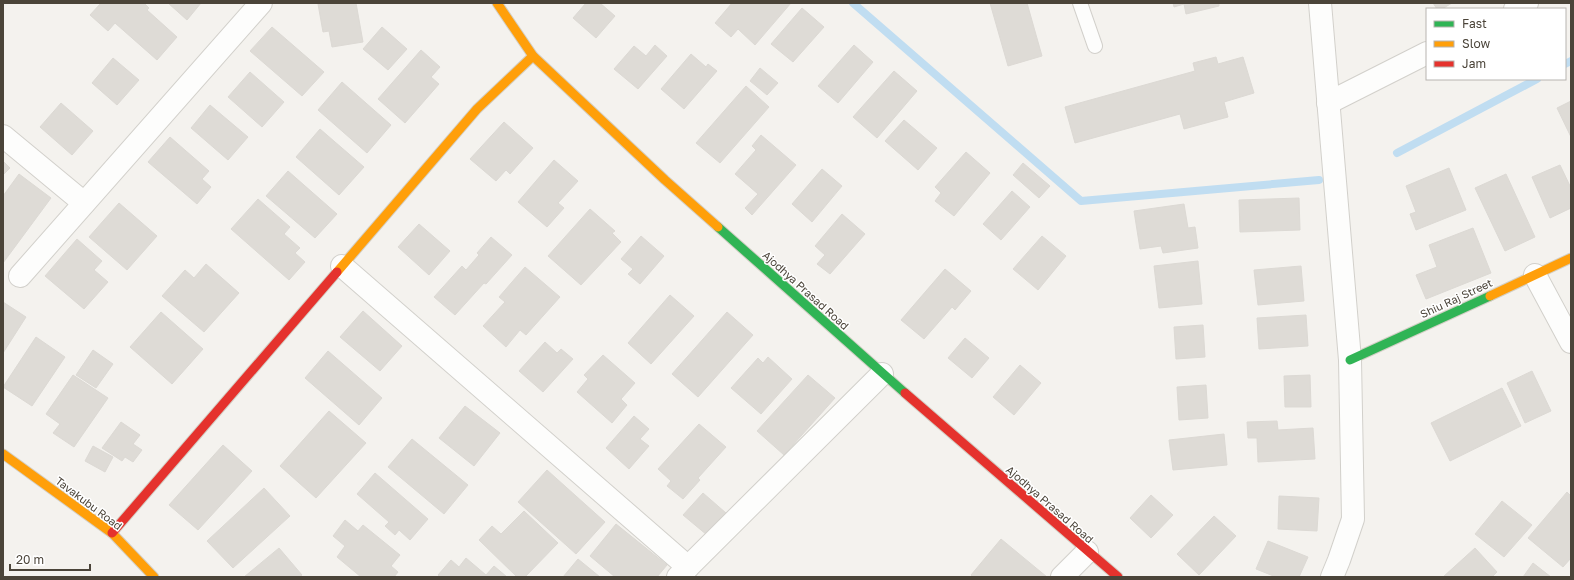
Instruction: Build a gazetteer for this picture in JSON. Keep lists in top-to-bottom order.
{
  "streets": {
    "street": ["Ajodhya Prasad Road", "Shiu Raj Street", "Tavakubu Road"]
  },
  "legend": ["Fast", "Slow", "Jam"],
  "scale_bar": "20 m"
}
